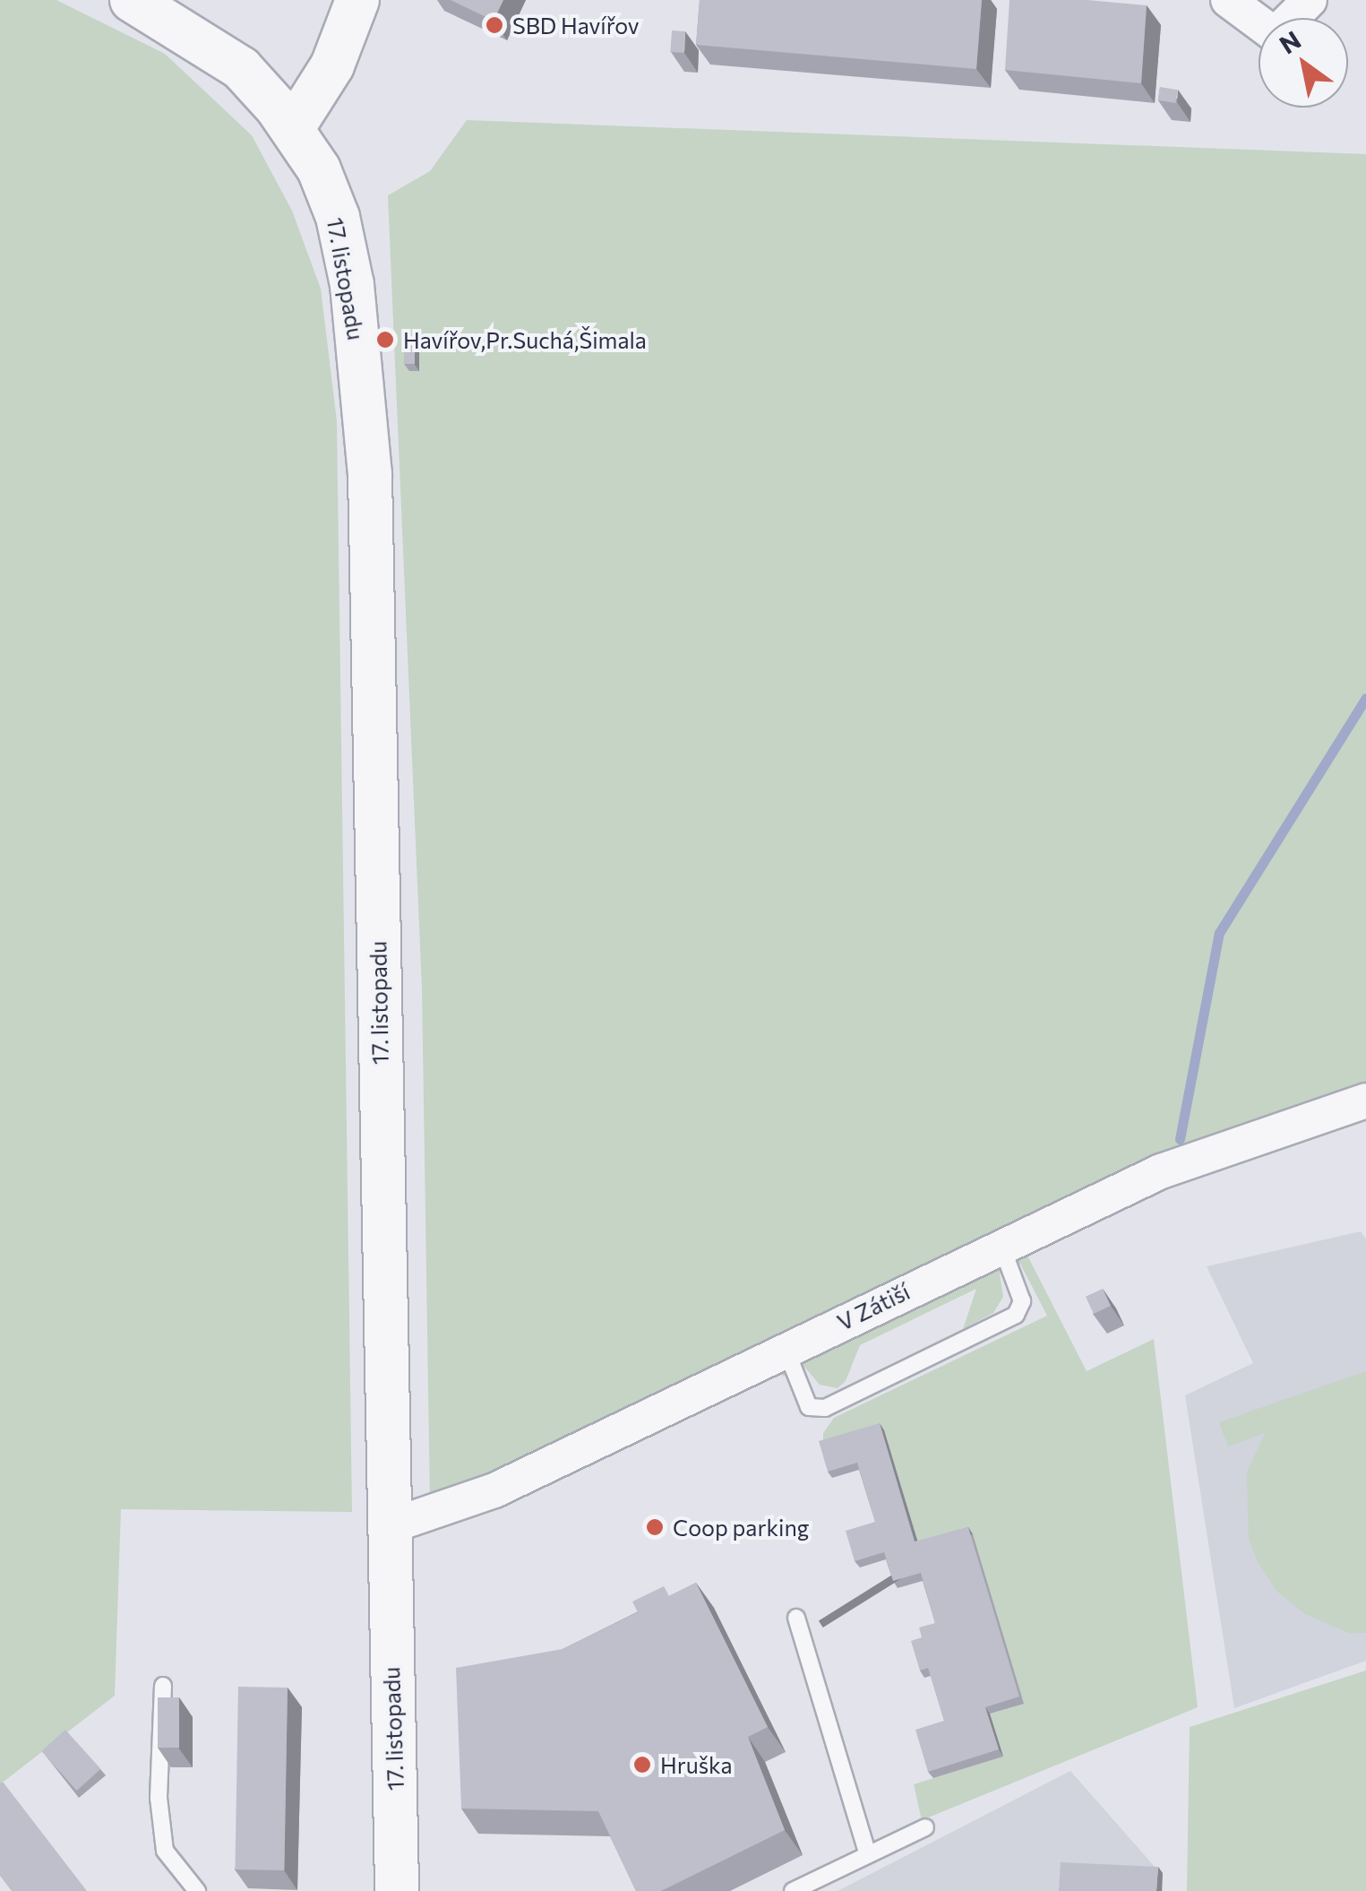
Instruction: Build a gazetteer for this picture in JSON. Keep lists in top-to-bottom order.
{
  "streets": {
    "street": ["17. listopadu", "V Zátiší"]
  },
  "crossings": [
    ["17. listopadu", "V Zátiší"]
  ],
  "places": [
    "SBD Havířov",
    "Havířov,Pr.Suchá,Šimala",
    "Coop parking",
    "Hruška"
  ],
  "north": "top left"
}
